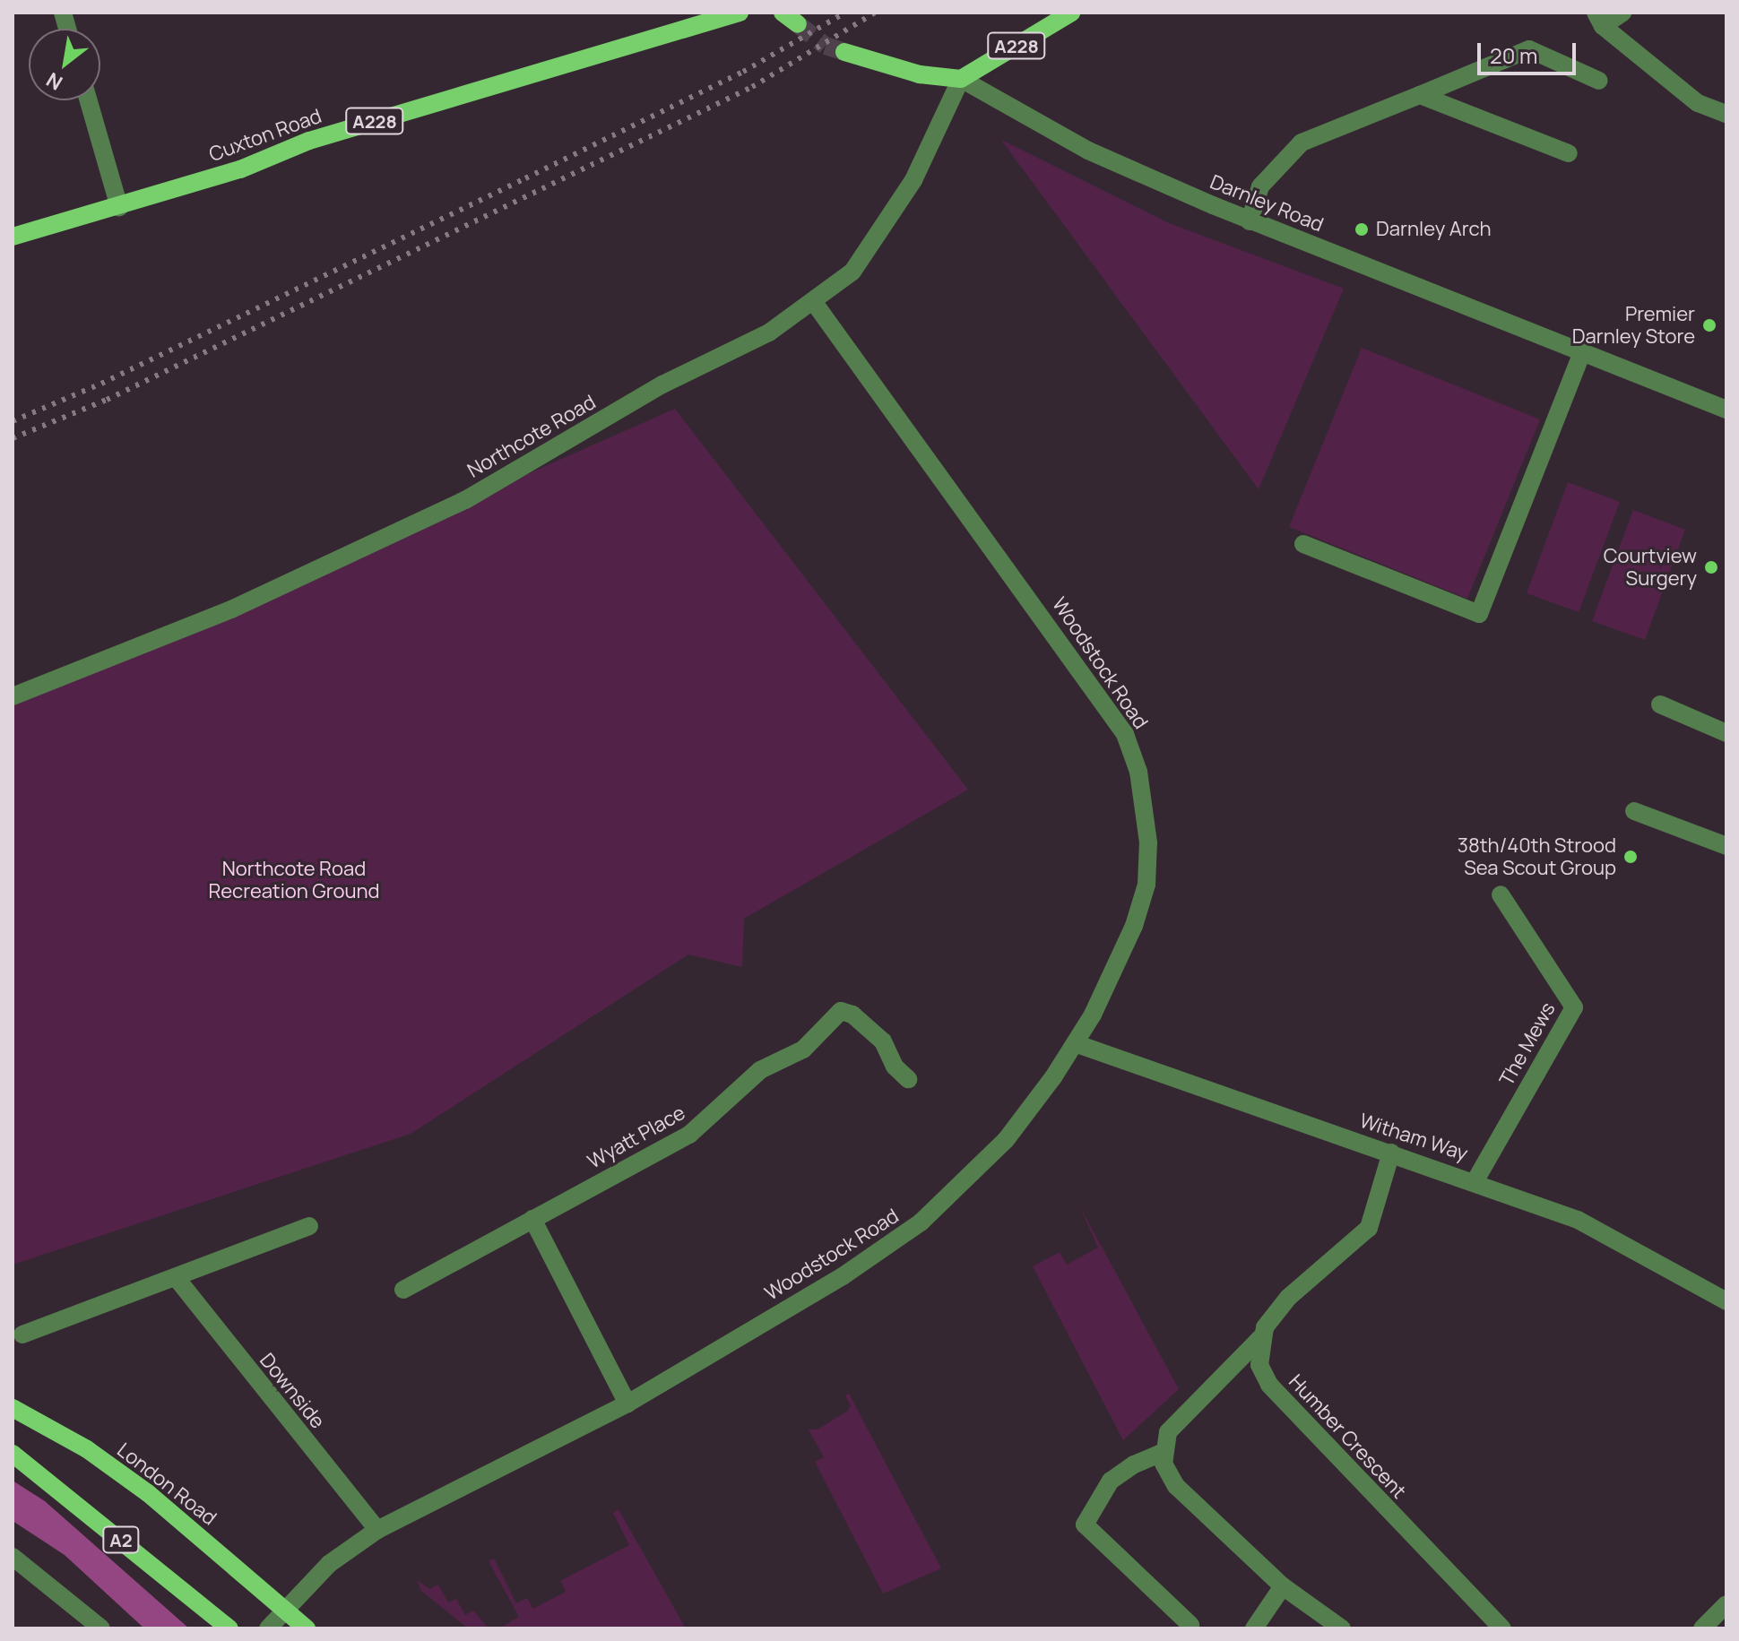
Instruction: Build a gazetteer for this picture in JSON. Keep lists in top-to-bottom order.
{
  "streets": {
    "main road": [
      "A228",
      "Cuxton Road",
      "London Road",
      "A2"
    ],
    "street": [
      "Darnley Road",
      "Northcote Road",
      "Woodstock Road",
      "The Mews",
      "Wyatt Place",
      "Witham Way",
      "Downside",
      "Humber Crescent"
    ]
  },
  "crossings": [
    ["A228", "Darnley Road"],
    ["A228", "Northcote Road"],
    ["Darnley Road", "Northcote Road"],
    ["Northcote Road", "Woodstock Road"],
    ["Woodstock Road", "Witham Way"],
    ["Woodstock Road", "Downside"],
    ["Woodstock Road", "London Road"],
    ["The Mews", "Witham Way"]
  ],
  "parks": ["Northcote Road Recreation Ground"],
  "places": [
    "Darnley Arch",
    "Premier Darnley Store",
    "Courtview Surgery",
    "38th/40th Strood Sea Scout Group"
  ],
  "scale_bar": "20 m",
  "north": "bottom left"
}
